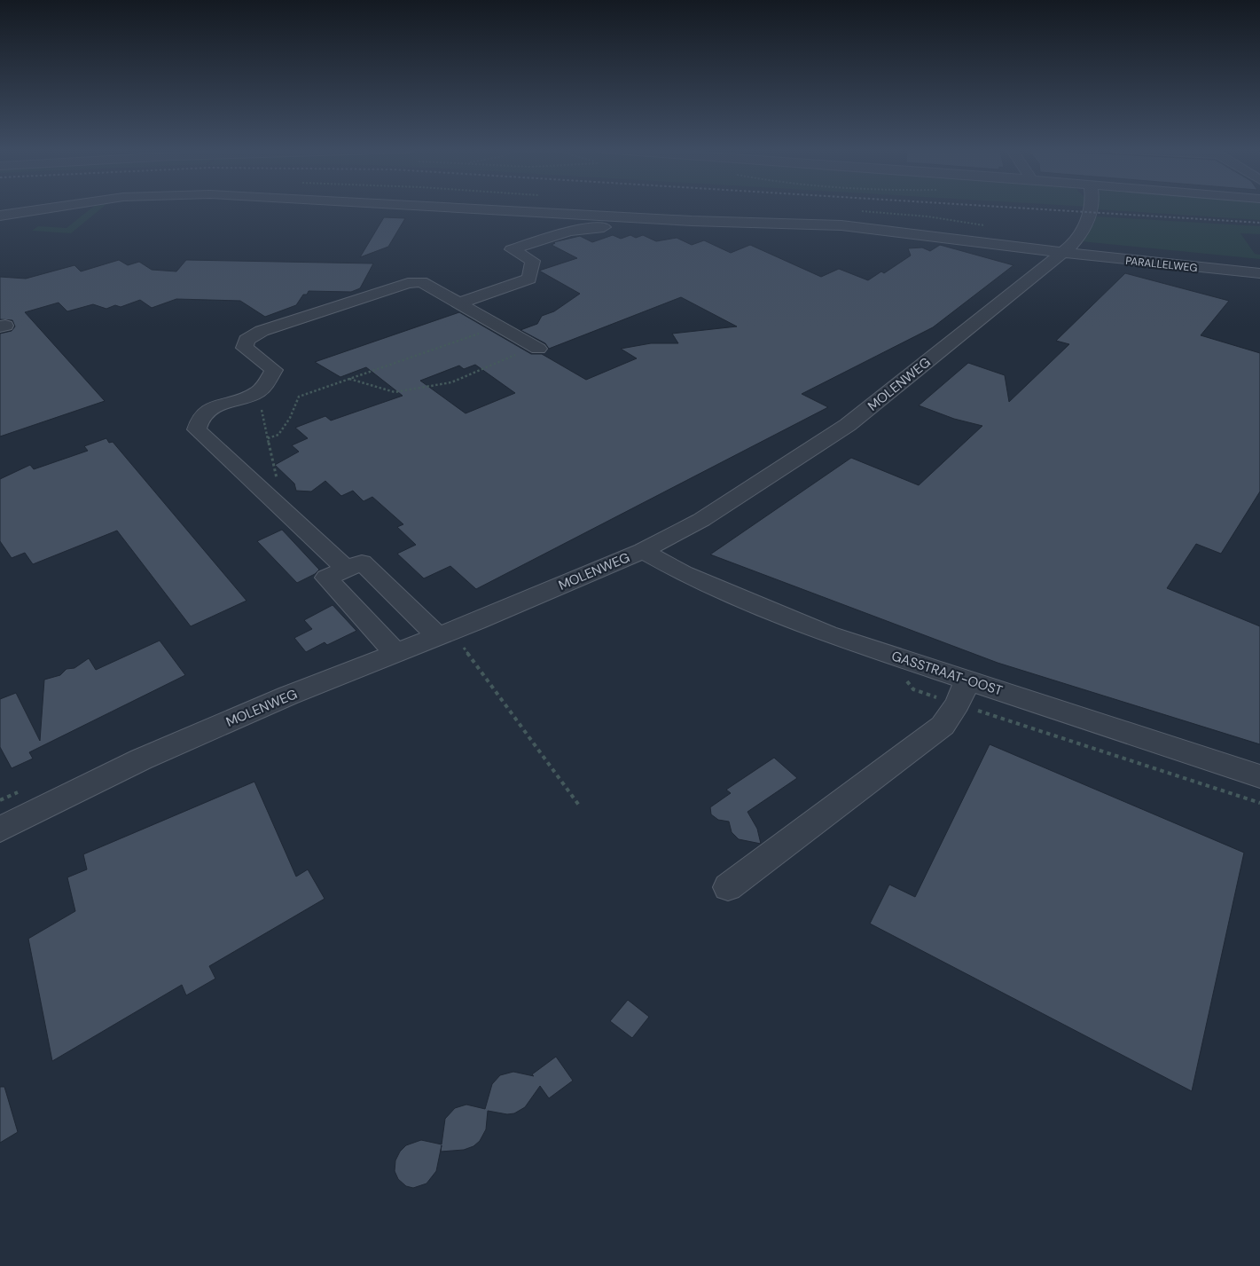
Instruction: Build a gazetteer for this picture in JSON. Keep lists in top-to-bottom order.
{
  "streets": {
    "street": ["PARALLELWEG", "MOLENWEG", "GASSTRAAT-OOST"]
  },
  "crossings": [
    ["PARALLELWEG", "MOLENWEG"],
    ["MOLENWEG", "GASSTRAAT-OOST"]
  ]
}
